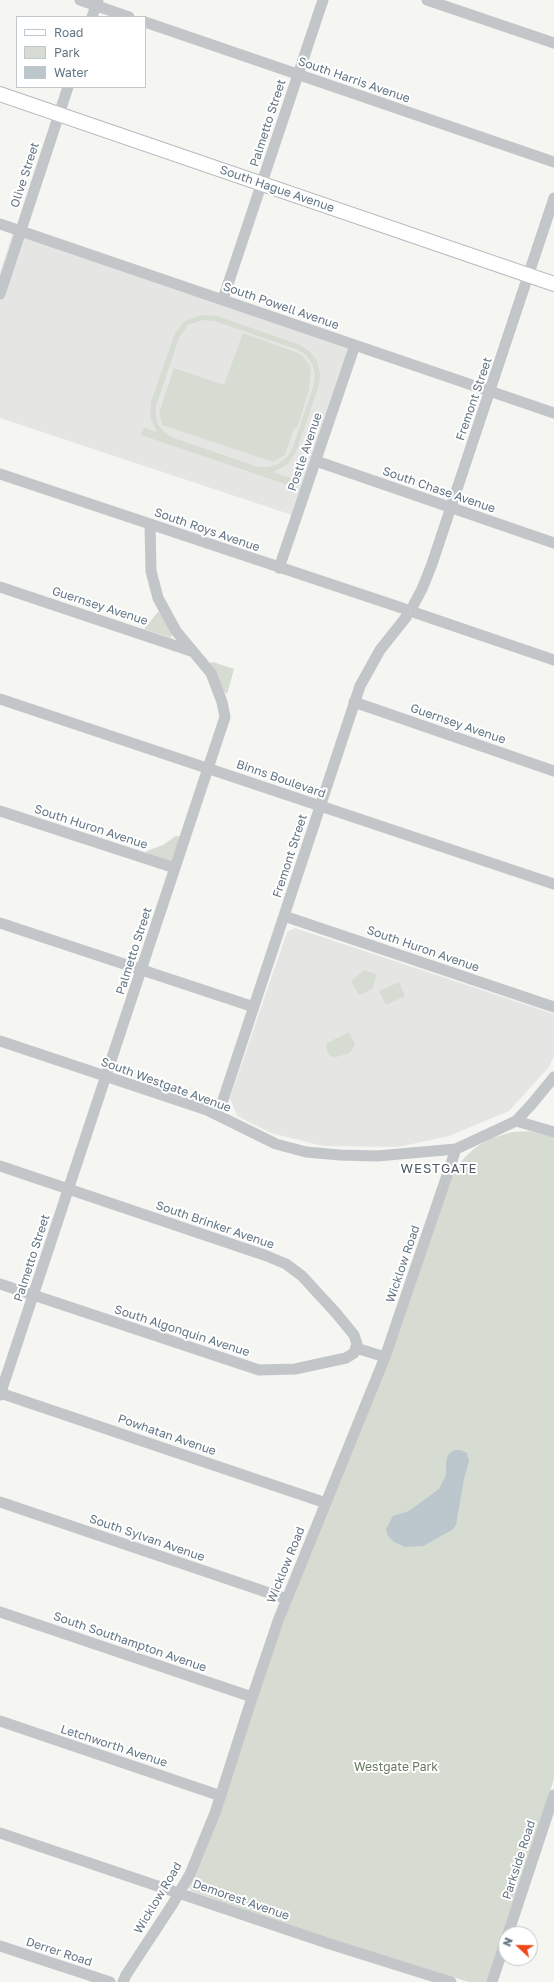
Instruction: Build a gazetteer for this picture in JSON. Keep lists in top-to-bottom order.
{
  "streets": {
    "main road": ["South Hague Avenue"],
    "street": [
      "South Harris Avenue",
      "Palmetto Street",
      "Olive Street",
      "South Powell Avenue",
      "Fremont Street",
      "Postle Avenue",
      "South Chase Avenue",
      "South Roys Avenue",
      "Guernsey Avenue",
      "Binns Boulevard",
      "South Huron Avenue",
      "South Westgate Avenue",
      "South Brinker Avenue",
      "Wicklow Road",
      "South Algonquin Avenue",
      "Powhatan Avenue",
      "South Sylvan Avenue",
      "South Southampton Avenue",
      "Letchworth Avenue",
      "Parkside Road",
      "Demorest Avenue",
      "Derrer Road"
    ]
  },
  "crossings": [
    ["South Harris Avenue", "Palmetto Street"],
    ["Palmetto Street", "South Hague Avenue"],
    ["Palmetto Street", "South Powell Avenue"],
    ["Palmetto Street", "South Roys Avenue"],
    ["Palmetto Street", "Guernsey Avenue"],
    ["Palmetto Street", "Binns Boulevard"],
    ["Palmetto Street", "South Huron Avenue"],
    ["Palmetto Street", "South Westgate Avenue"],
    ["Palmetto Street", "South Brinker Avenue"],
    ["Palmetto Street", "South Algonquin Avenue"],
    ["Palmetto Street", "Powhatan Avenue"],
    ["Olive Street", "South Hague Avenue"],
    ["Olive Street", "South Powell Avenue"],
    ["South Hague Avenue", "Fremont Street"],
    ["South Powell Avenue", "Fremont Street"],
    ["South Powell Avenue", "Postle Avenue"],
    ["Fremont Street", "South Chase Avenue"],
    ["Fremont Street", "South Roys Avenue"],
    ["Fremont Street", "Guernsey Avenue"],
    ["Fremont Street", "Binns Boulevard"],
    ["Fremont Street", "South Huron Avenue"],
    ["Fremont Street", "South Westgate Avenue"],
    ["Postle Avenue", "South Chase Avenue"],
    ["Postle Avenue", "South Roys Avenue"],
    ["South Westgate Avenue", "Wicklow Road"],
    ["South Brinker Avenue", "South Algonquin Avenue"],
    ["Wicklow Road", "Powhatan Avenue"],
    ["Wicklow Road", "South Sylvan Avenue"],
    ["Wicklow Road", "South Southampton Avenue"],
    ["Wicklow Road", "Letchworth Avenue"],
    ["Wicklow Road", "Demorest Avenue"]
  ],
  "districts": ["WESTGATE"],
  "parks": ["Westgate Park"],
  "legend": ["Road", "Park", "Water"],
  "north": "left"
}
